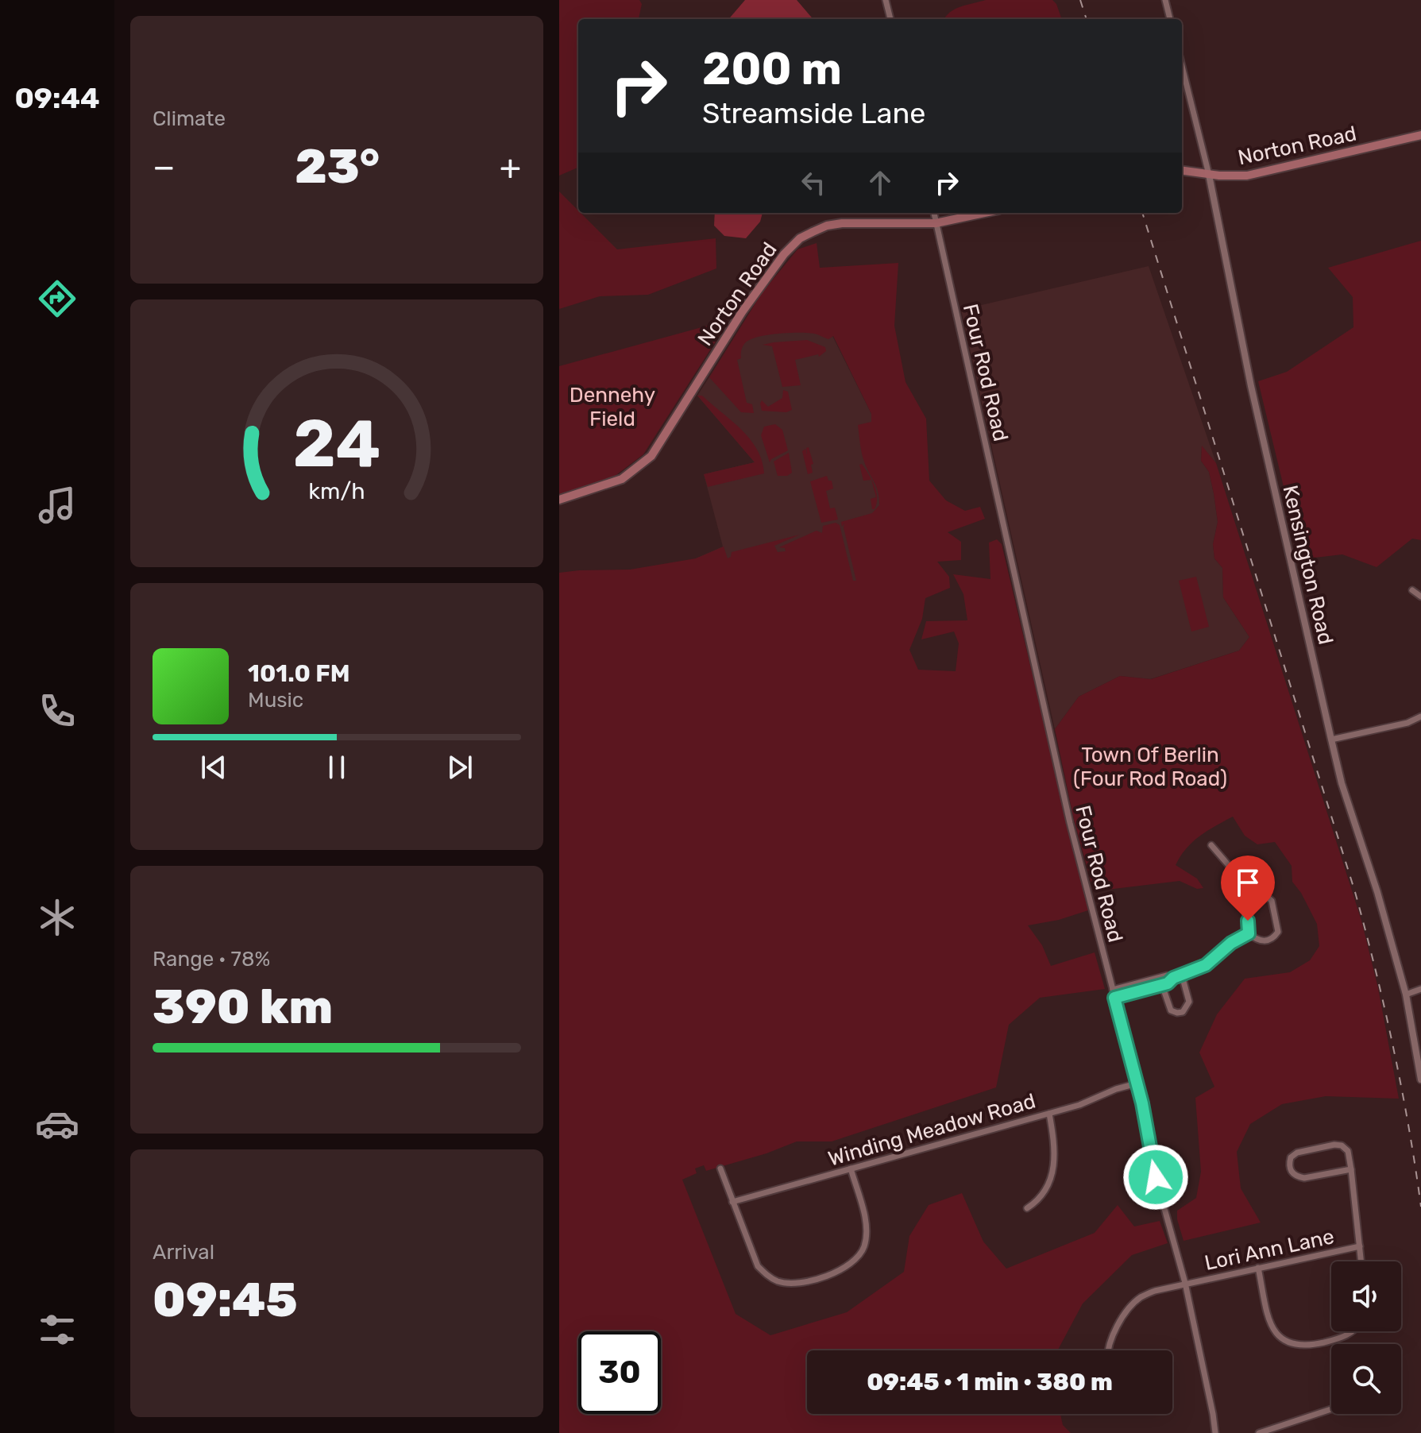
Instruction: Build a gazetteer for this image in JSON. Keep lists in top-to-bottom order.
{
  "streets": {
    "main road": ["Norton Road"],
    "street": [
      "Four Rod Road",
      "Kensington Road",
      "Winding Meadow Road",
      "Lori Ann Lane"
    ]
  },
  "crossings": [
    ["Norton Road", "Four Rod Road"],
    ["Norton Road", "Kensington Road"],
    ["Four Rod Road", "Winding Meadow Road"],
    ["Four Rod Road", "Lori Ann Lane"]
  ],
  "parks": ["Dennehy Field", "Town Of Berlin (Four Rod Road)"],
  "page": {
    "tabs": "09:44",
    "tile": [
      "Climate",
      ["Range · 78%", "390 km"],
      ["Arrival", "09:45"]
    ],
    "turn": ["200 m", "Streamside Lane"],
    "heat": ["−", "23°", "+"],
    "song": ["101.0 FM", "Music"],
    "limit": "30",
    "trip": "09:45 · 1 min · 380 m",
    "gauge": ["24", "km/h"]
  }
}
